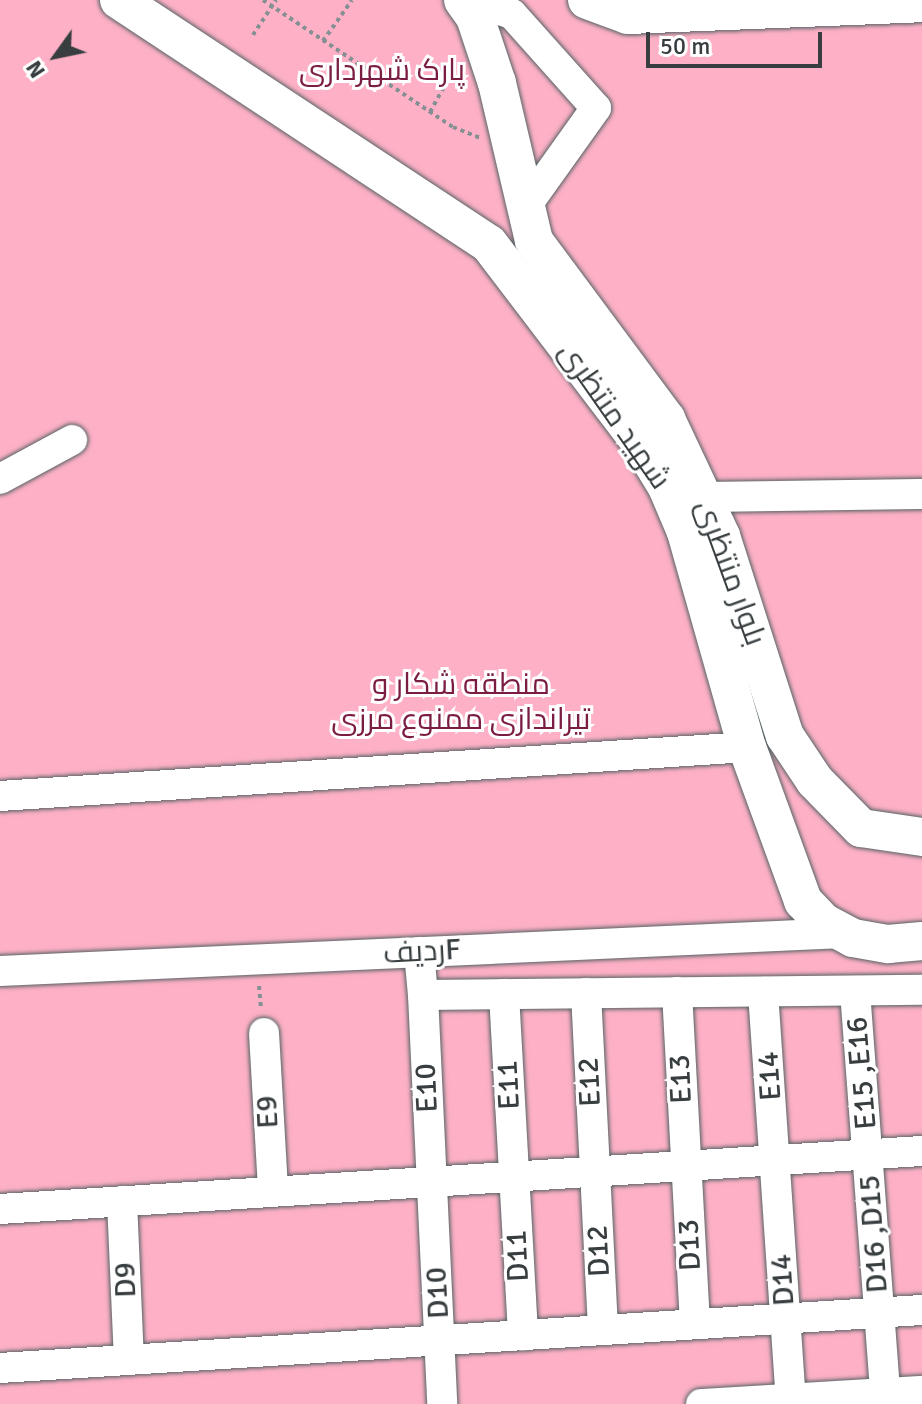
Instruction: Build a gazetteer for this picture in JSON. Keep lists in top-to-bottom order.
{
  "streets": {
    "main road": ["شهید منتظری", "بلوار منتظری"],
    "street": [
      "ردیفF",
      "E15 ,E16",
      "E14",
      "E13",
      "E12",
      "E11",
      "E10",
      "E9",
      "D16 ,D15",
      "D13",
      "D12",
      "D11",
      "D9",
      "D14",
      "D10"
    ]
  },
  "crossings": [
    ["شهید منتظری", "ردیفF"],
    ["ردیفF", "E10"],
    ["E15 ,E16", "D16 ,D15"],
    ["E14", "D14"],
    ["E13", "D13"],
    ["E12", "D12"],
    ["E11", "D11"],
    ["E10", "D10"]
  ],
  "parks": ["پارک شهرداری", "منطقه شکار و تیراندازی ممنوع مرزی"],
  "scale_bar": "50 m",
  "north": "bottom left"
}
